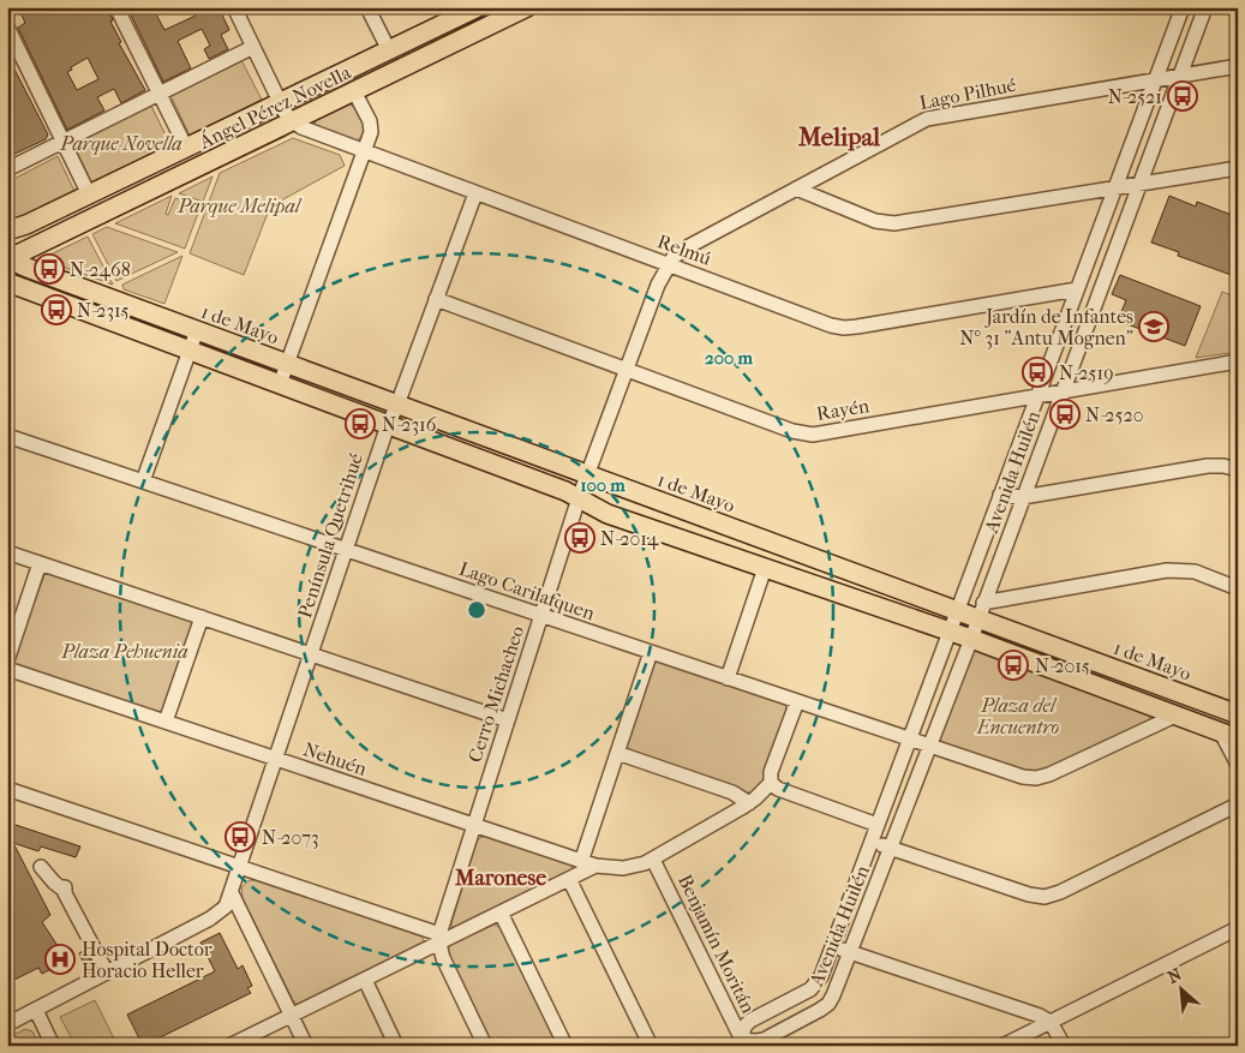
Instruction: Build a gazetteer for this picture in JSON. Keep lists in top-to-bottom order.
{
  "streets": {
    "main road": ["Ángel Pérez Novella", "1 de Mayo"],
    "street": [
      "Lago Pilhué",
      "Relmú",
      "Rayén",
      "Avenida Huilén",
      "Península Quetrihué",
      "Lago Carilafquen",
      "Cerro Michacheo",
      "Nehuén",
      "Benjamín Moritán"
    ]
  },
  "crossings": [
    ["Lago Pilhué", "Relmú"],
    ["Lago Pilhué", "Avenida Huilén"],
    ["Lago Pilhué", "Cerro Michacheo"],
    ["Ángel Pérez Novella", "Relmú"],
    ["Ángel Pérez Novella", "1 de Mayo"],
    ["Relmú", "Avenida Huilén"],
    ["Relmú", "Península Quetrihué"],
    ["Relmú", "Cerro Michacheo"],
    ["1 de Mayo", "Avenida Huilén"],
    ["1 de Mayo", "Península Quetrihué"],
    ["1 de Mayo", "Cerro Michacheo"],
    ["Rayén", "Avenida Huilén"],
    ["Rayén", "Península Quetrihué"],
    ["Rayén", "Cerro Michacheo"],
    ["Avenida Huilén", "Lago Carilafquen"],
    ["Avenida Huilén", "Benjamín Moritán"],
    ["Península Quetrihué", "Lago Carilafquen"],
    ["Península Quetrihué", "Nehuén"],
    ["Lago Carilafquen", "Cerro Michacheo"],
    ["Cerro Michacheo", "Nehuén"],
    ["Nehuén", "Benjamín Moritán"]
  ],
  "districts": ["Melipal", "Maronese"],
  "parks": [
    "Parque Novella",
    "Parque Melipal",
    "Plaza Pehuenia",
    "Plaza del Encuentro"
  ],
  "places": {
    "bus stop": [
      "N-2521",
      "N-2468",
      "N-2315",
      "N-2519",
      "N-2520",
      "N-2316",
      "N-2014",
      "N-2015",
      "N-2073"
    ],
    "school or university": ["Jardín de Infantes N° 31 \"Antu Mognen\""],
    "hospital": ["Hospital Doctor Horacio Heller"]
  },
  "north": "top left",
  "rings": ["200 m", "100 m"]
}
